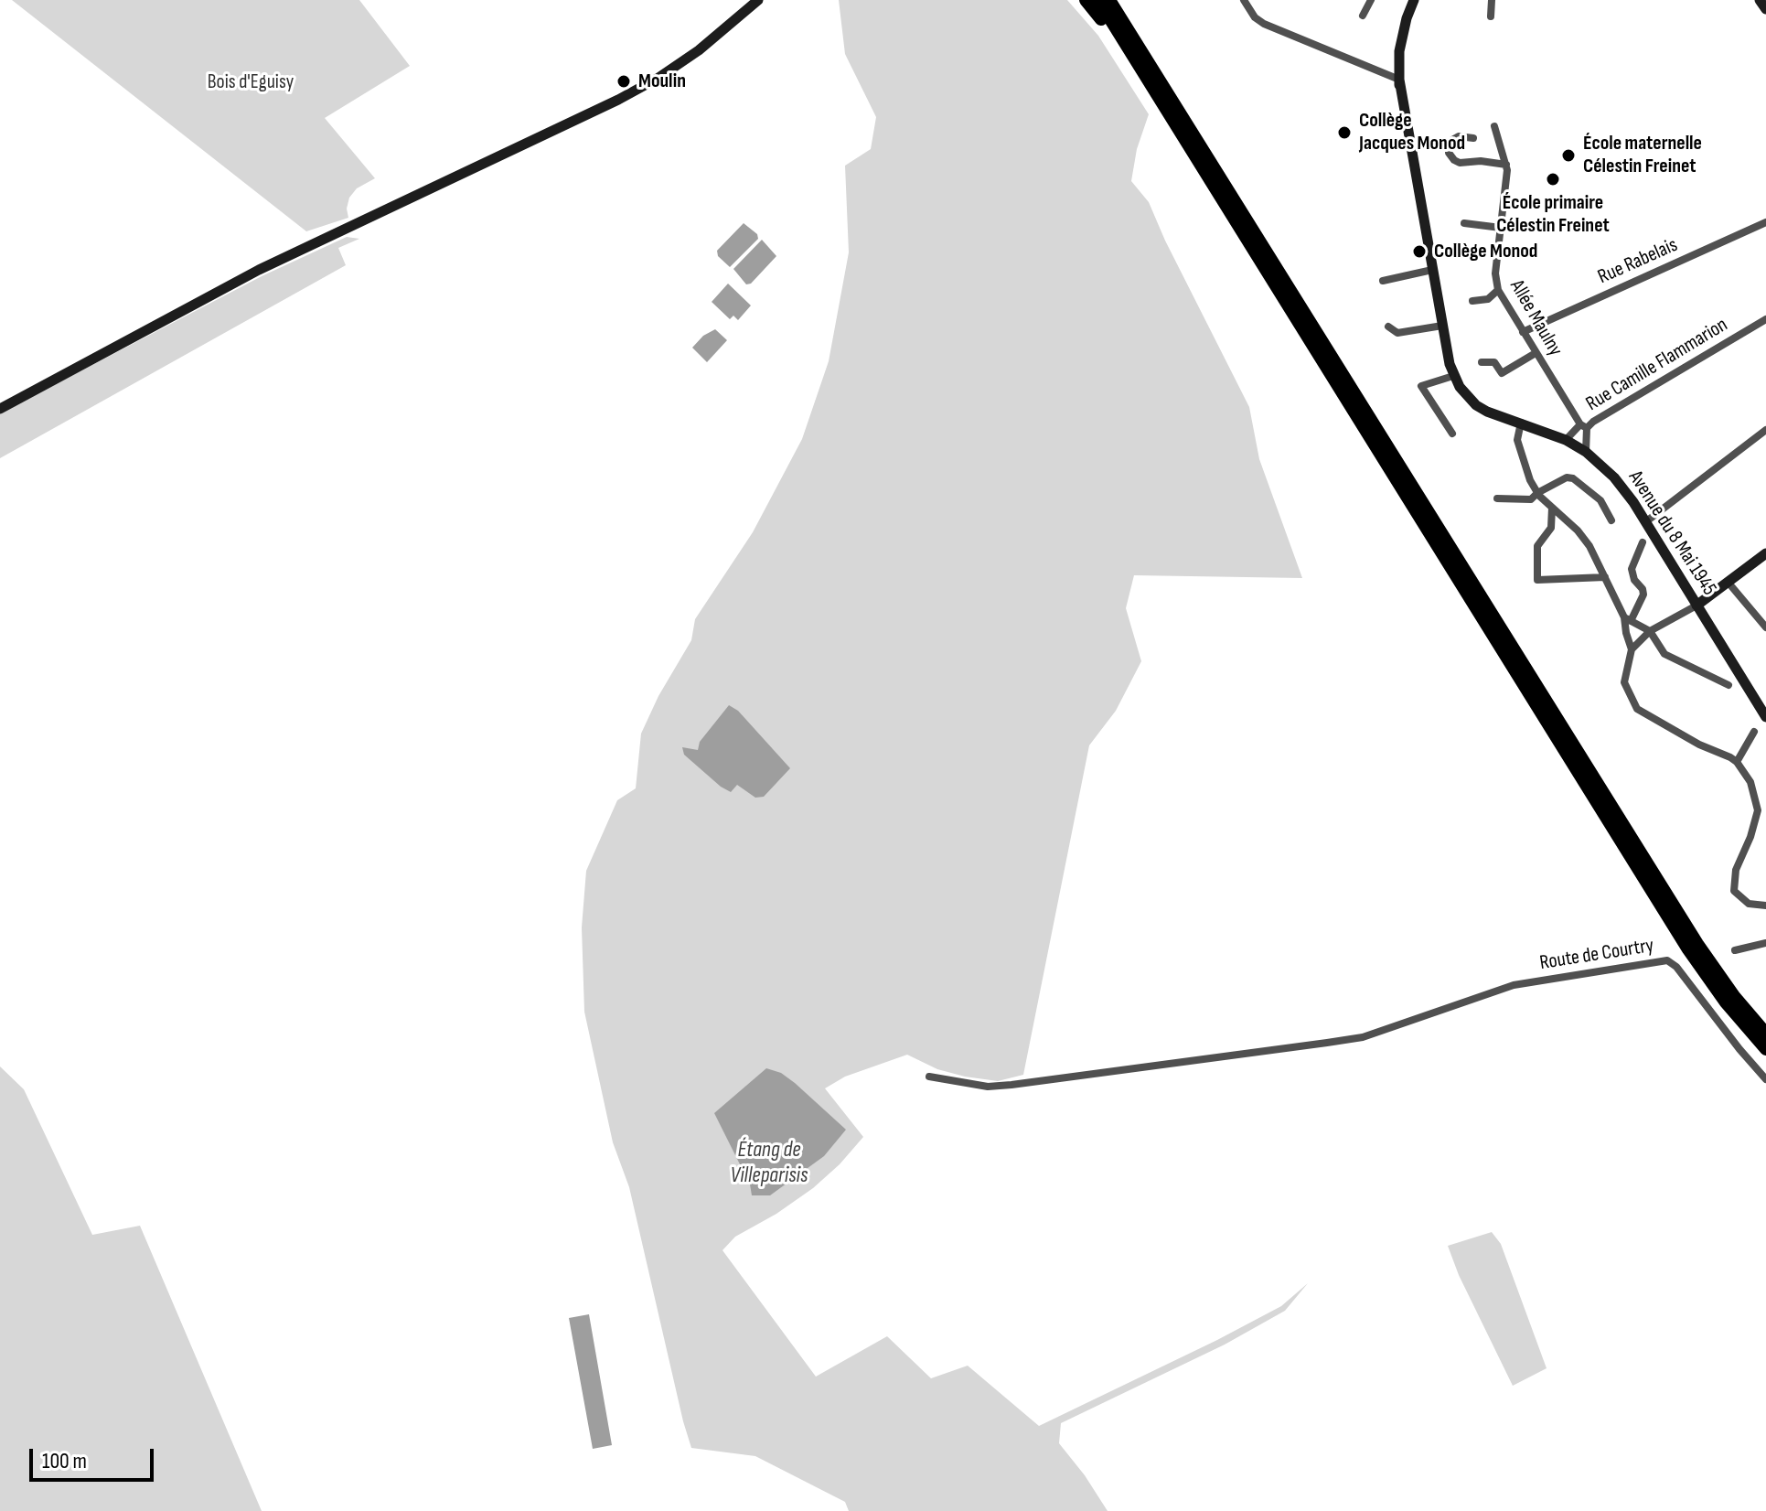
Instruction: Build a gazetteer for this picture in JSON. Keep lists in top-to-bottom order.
{
  "streets": {
    "street": [
      "Rue Rabelais",
      "Allée Maulny",
      "Rue Camille Flammarion",
      "Avenue du 8 Mai 1945",
      "Route de Courtry"
    ]
  },
  "crossings": [
    ["Rue Rabelais", "Allée Maulny"],
    ["Allée Maulny", "Rue Camille Flammarion"],
    ["Rue Camille Flammarion", "Avenue du 8 Mai 1945"]
  ],
  "water": ["Étang de Villeparisis"],
  "parks": ["Bois d'Eguisy"],
  "places": [
    "Moulin",
    "Collège Jacques Monod",
    "École maternelle Célestin Freinet",
    "École primaire Célestin Freinet",
    "Collège Monod"
  ],
  "scale_bar": "100 m"
}
